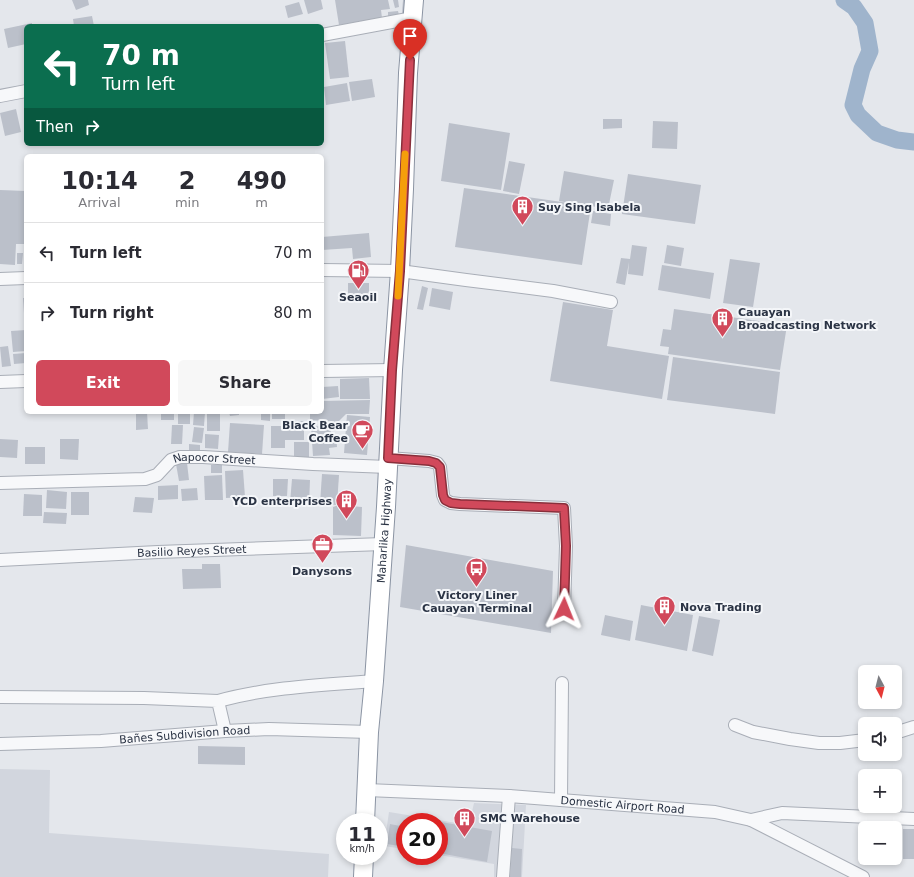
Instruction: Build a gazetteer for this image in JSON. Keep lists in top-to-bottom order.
{
  "streets": {
    "highway": ["Maharlika Highway"],
    "street": [
      "Napocor Street",
      "Basilio Reyes Street",
      "Bañes Subdivision Road",
      "Domestic Airport Road"
    ]
  },
  "crossings": [
    ["Napocor Street", "Maharlika Highway"],
    ["Maharlika Highway", "Basilio Reyes Street"],
    ["Maharlika Highway", "Bañes Subdivision Road"],
    ["Maharlika Highway", "Domestic Airport Road"]
  ],
  "places": {
    "building": [
      "Suy Sing Isabela",
      "Cauayan Broadcasting Network",
      "YCD enterprises",
      "Nova Trading",
      "SMC Warehouse"
    ],
    "fuel station": ["Seaoil"],
    "cafe": ["Black Bear Coffee"],
    "office": ["Danysons"],
    "bus stop": ["Victory Liner Cauayan Terminal"]
  },
  "north": "bottom",
  "page": {
    "turn": ["70 m", "Turn left"],
    "then": "Then",
    "eta": [
      "10:14",
      "Arrival",
      "2",
      "min",
      "490",
      "m"
    ],
    "list": [
      {
        "name": "Turn left",
        "value": "70 m"
      },
      {
        "name": "Turn right",
        "value": "80 m"
      }
    ],
    "buttons": ["Exit", "Share"],
    "map_buttons": ["+", "−"],
    "speed": "11 km/h",
    "limit": "20"
  }
}
